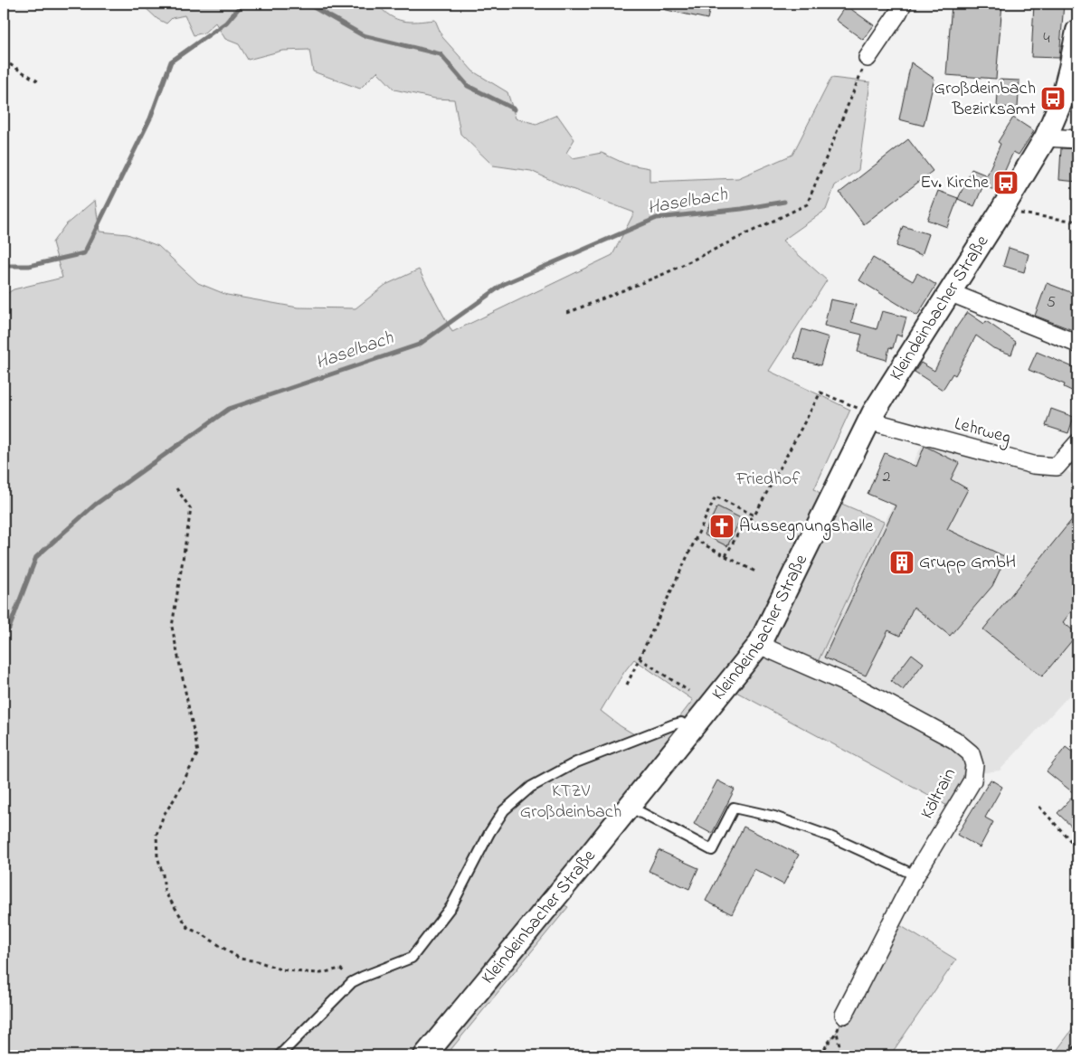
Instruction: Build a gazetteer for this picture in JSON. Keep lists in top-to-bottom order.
{
  "streets": {
    "street": ["Kleindeinbacher Straße", "Lehrweg", "Költrain"]
  },
  "crossings": [
    ["Kleindeinbacher Straße", "Lehrweg"],
    ["Kleindeinbacher Straße", "Költrain"]
  ],
  "water": ["Haselbach"],
  "parks": ["Friedhof", "KTZV Großdeinbach"],
  "places": {
    "bus stop": ["Großdeinbach Bezirksamt", "Ev. Kirche"],
    "church": ["Aussegnungshalle"],
    "building": ["Grupp GmbH"]
  },
  "house_numbers": ["4", "5", "2"]
}
